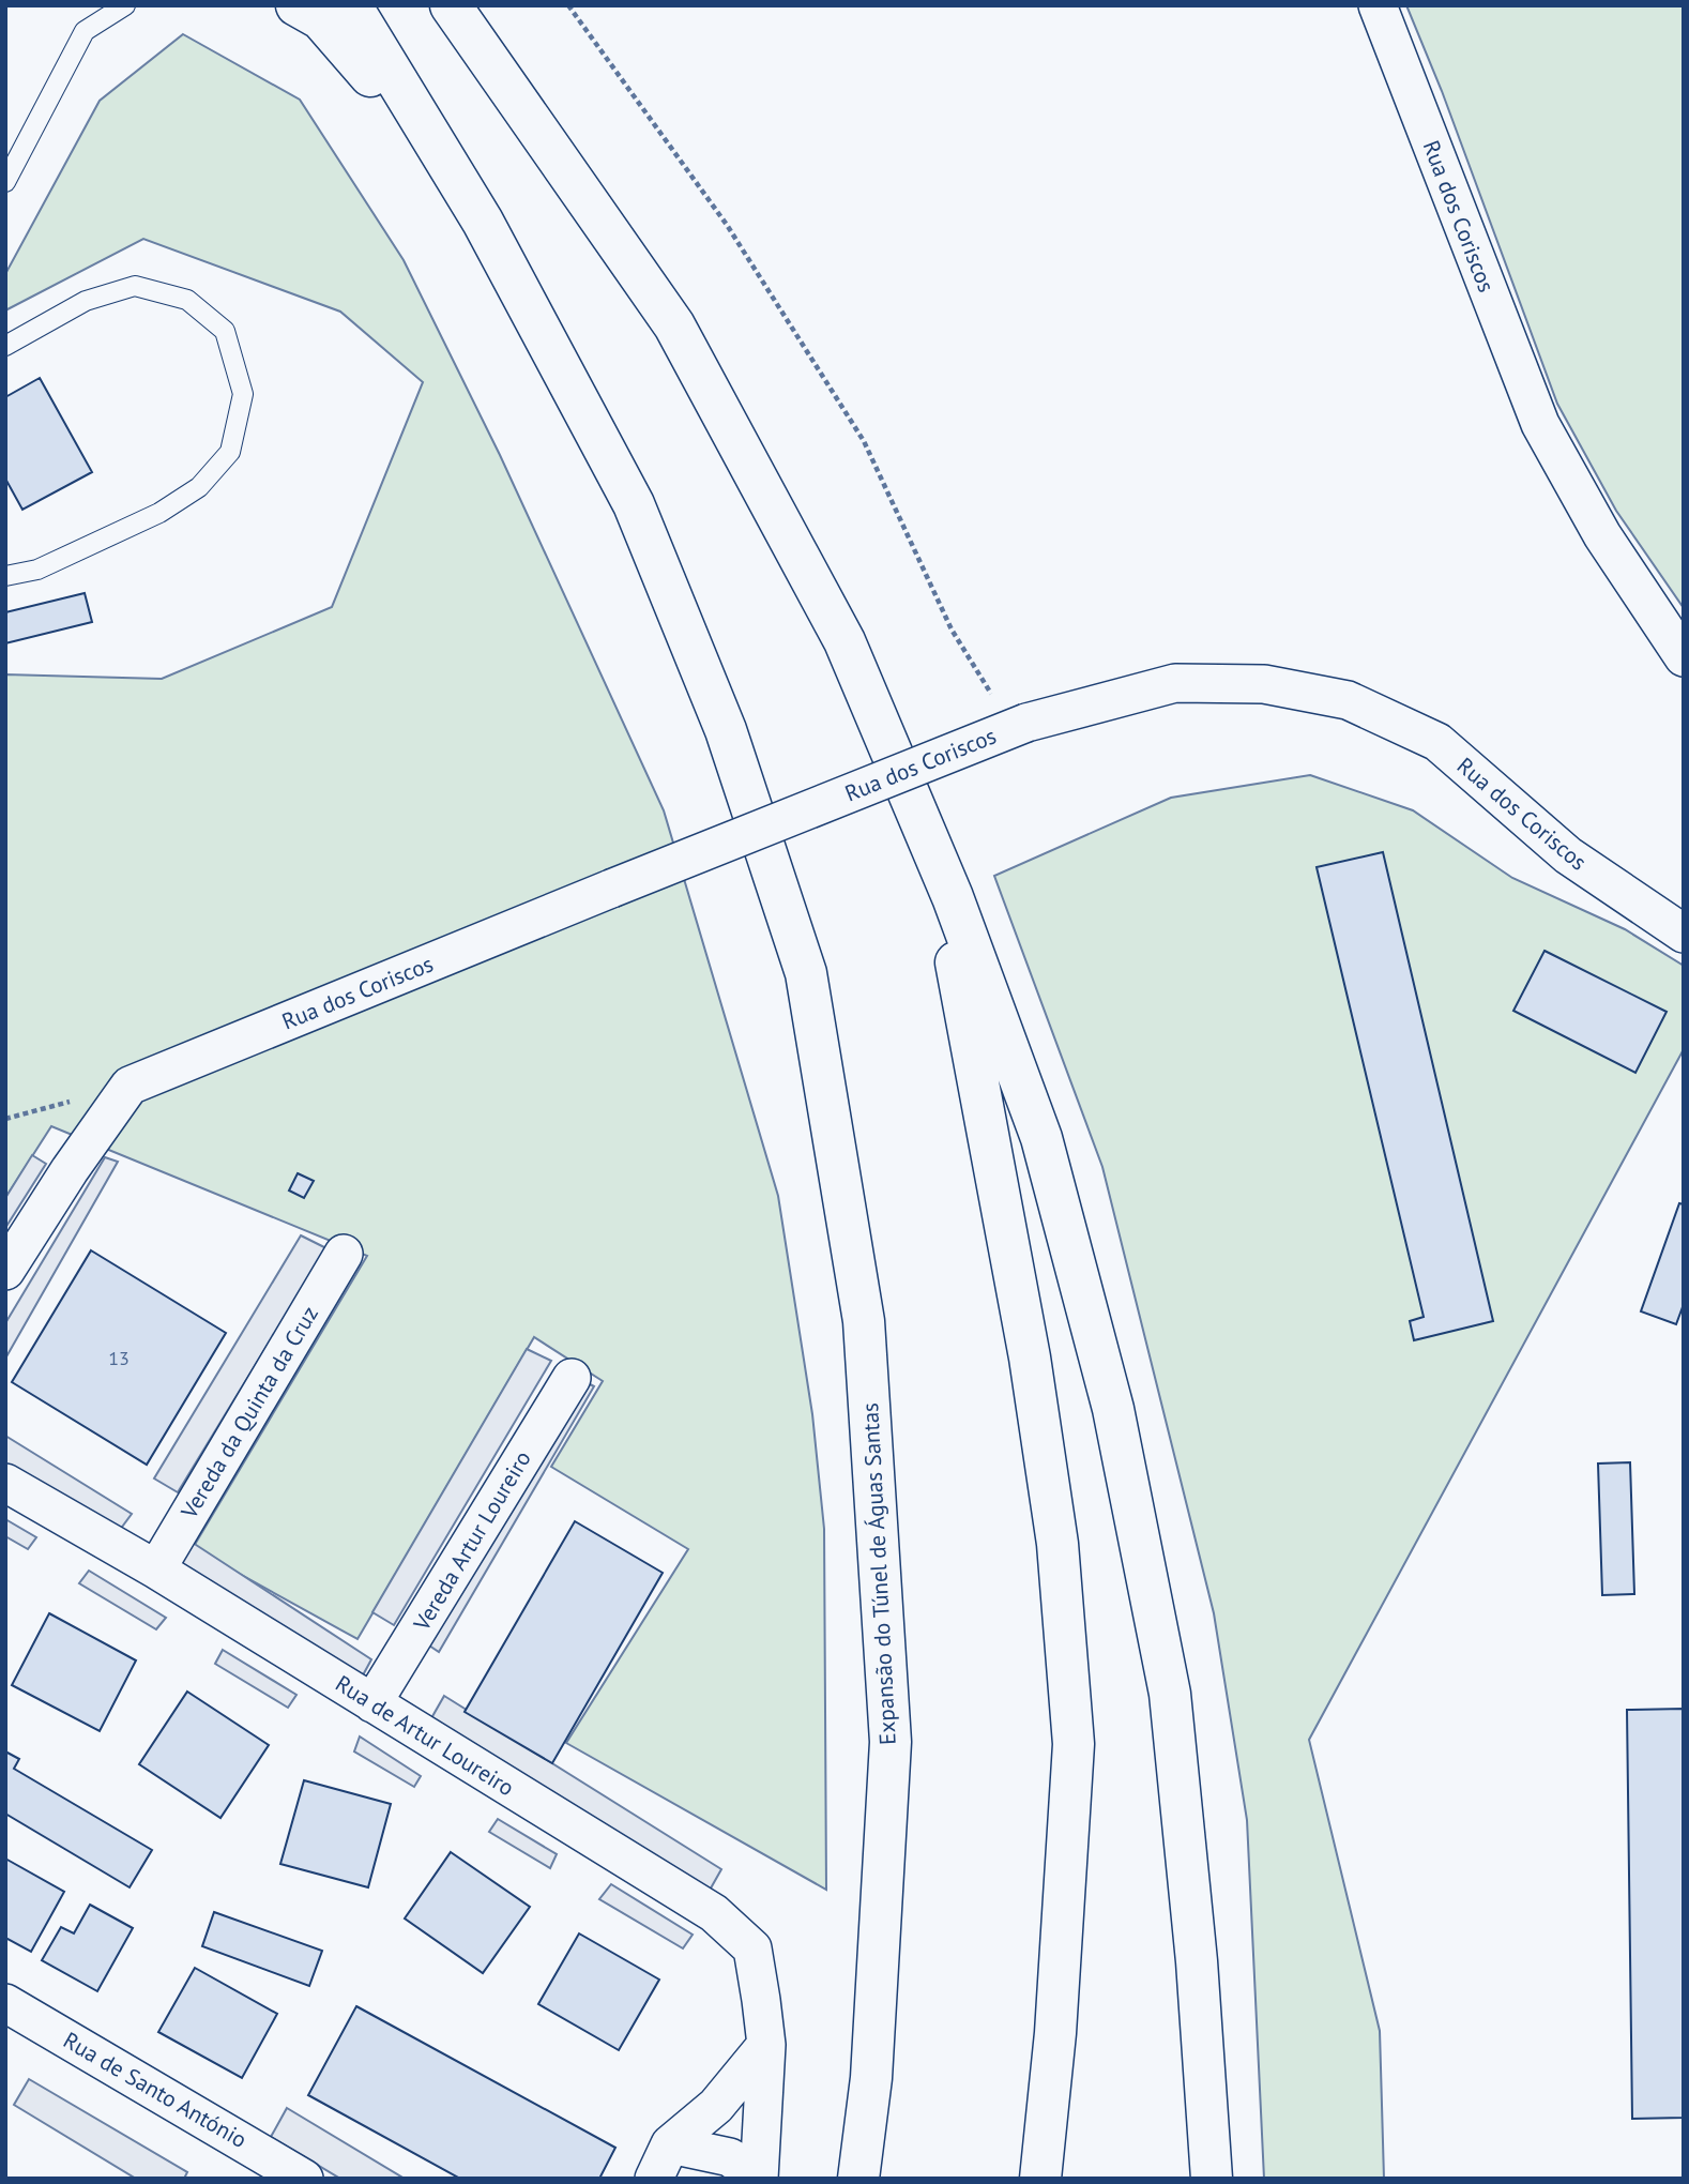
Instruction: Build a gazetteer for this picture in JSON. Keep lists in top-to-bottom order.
{
  "streets": {
    "highway": ["Expansão do Túnel de Águas Santas"],
    "street": [
      "Rua dos Coriscos",
      "Vereda da Quinta da Cruz",
      "Vereda Artur Loureiro",
      "Rua de Artur Loureiro",
      "Rua de Santo António"
    ]
  },
  "crossings": [
    ["Vereda da Quinta da Cruz", "Rua de Artur Loureiro"],
    ["Vereda Artur Loureiro", "Rua de Artur Loureiro"]
  ],
  "house_numbers": ["13"]
}
